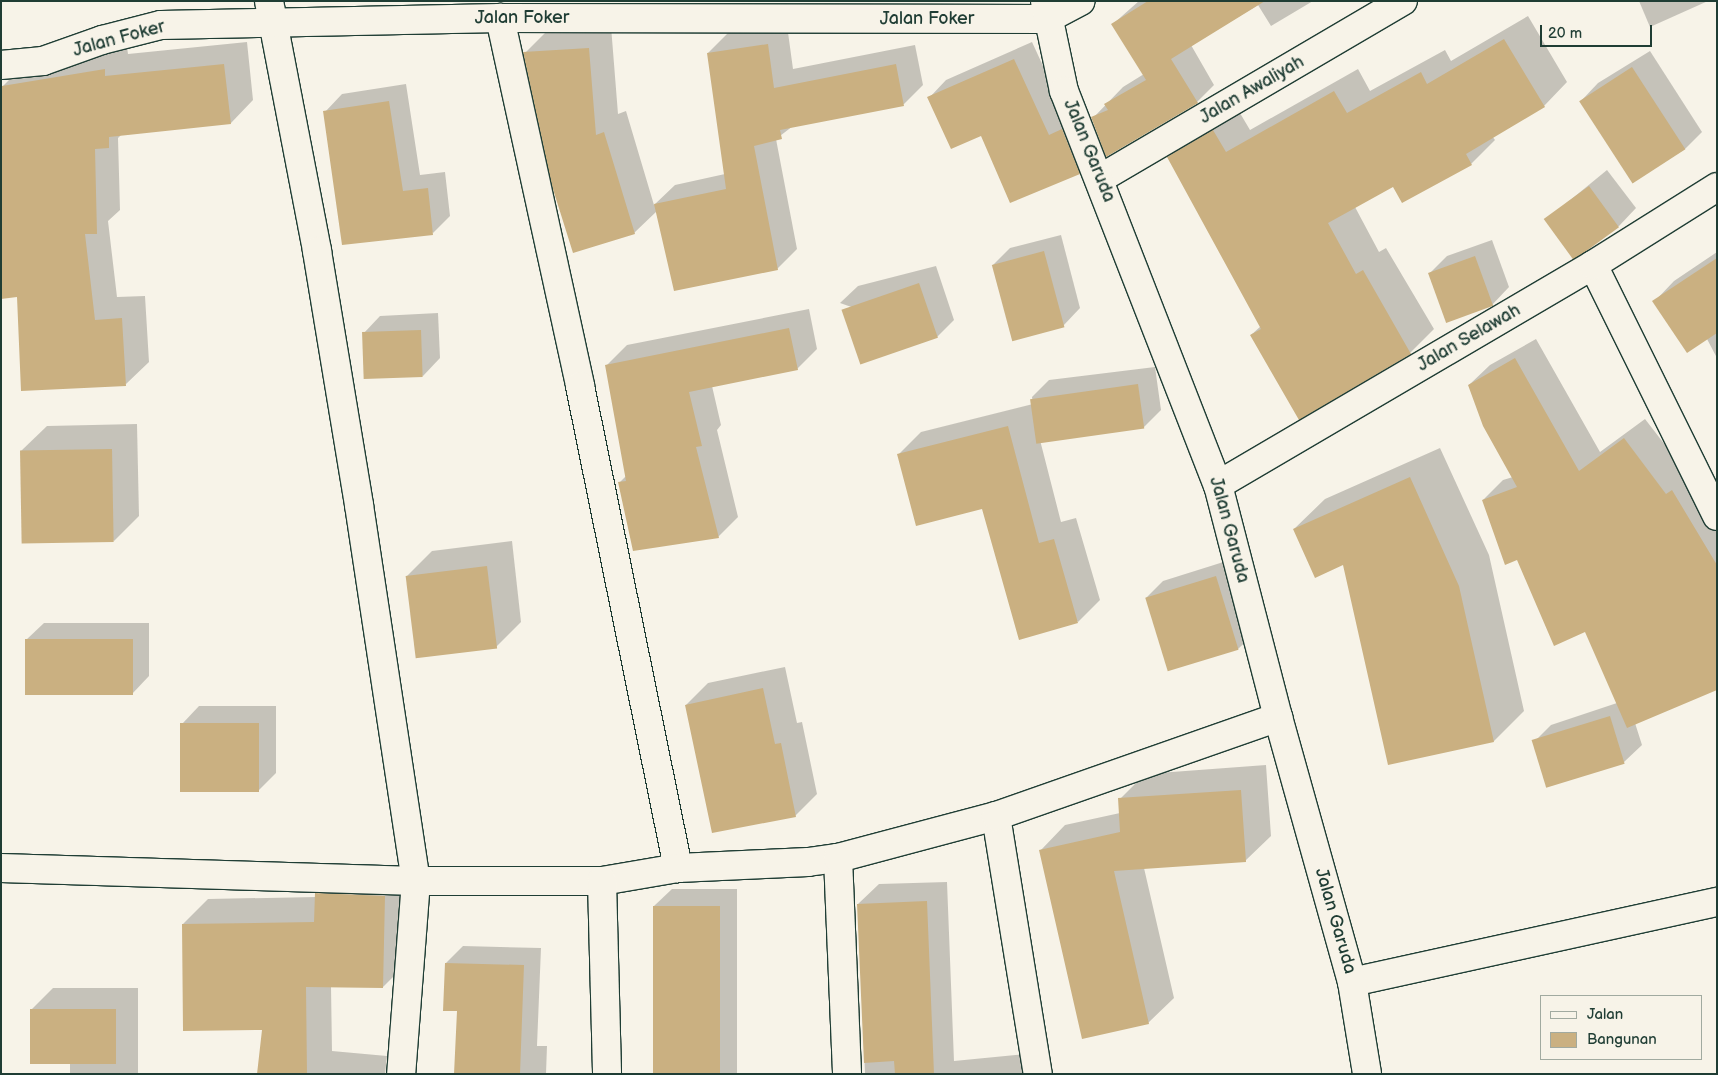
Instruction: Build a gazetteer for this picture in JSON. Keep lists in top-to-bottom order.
{
  "streets": {
    "street": [
      "Jalan Foker",
      "Jalan Awaliyah",
      "Jalan Garuda",
      "Jalan Selawah"
    ]
  },
  "crossings": [
    ["Jalan Foker", "Jalan Garuda"],
    ["Jalan Awaliyah", "Jalan Garuda"],
    ["Jalan Garuda", "Jalan Selawah"]
  ],
  "legend": ["Jalan", "Bangunan"],
  "scale_bar": "20 m"
}
